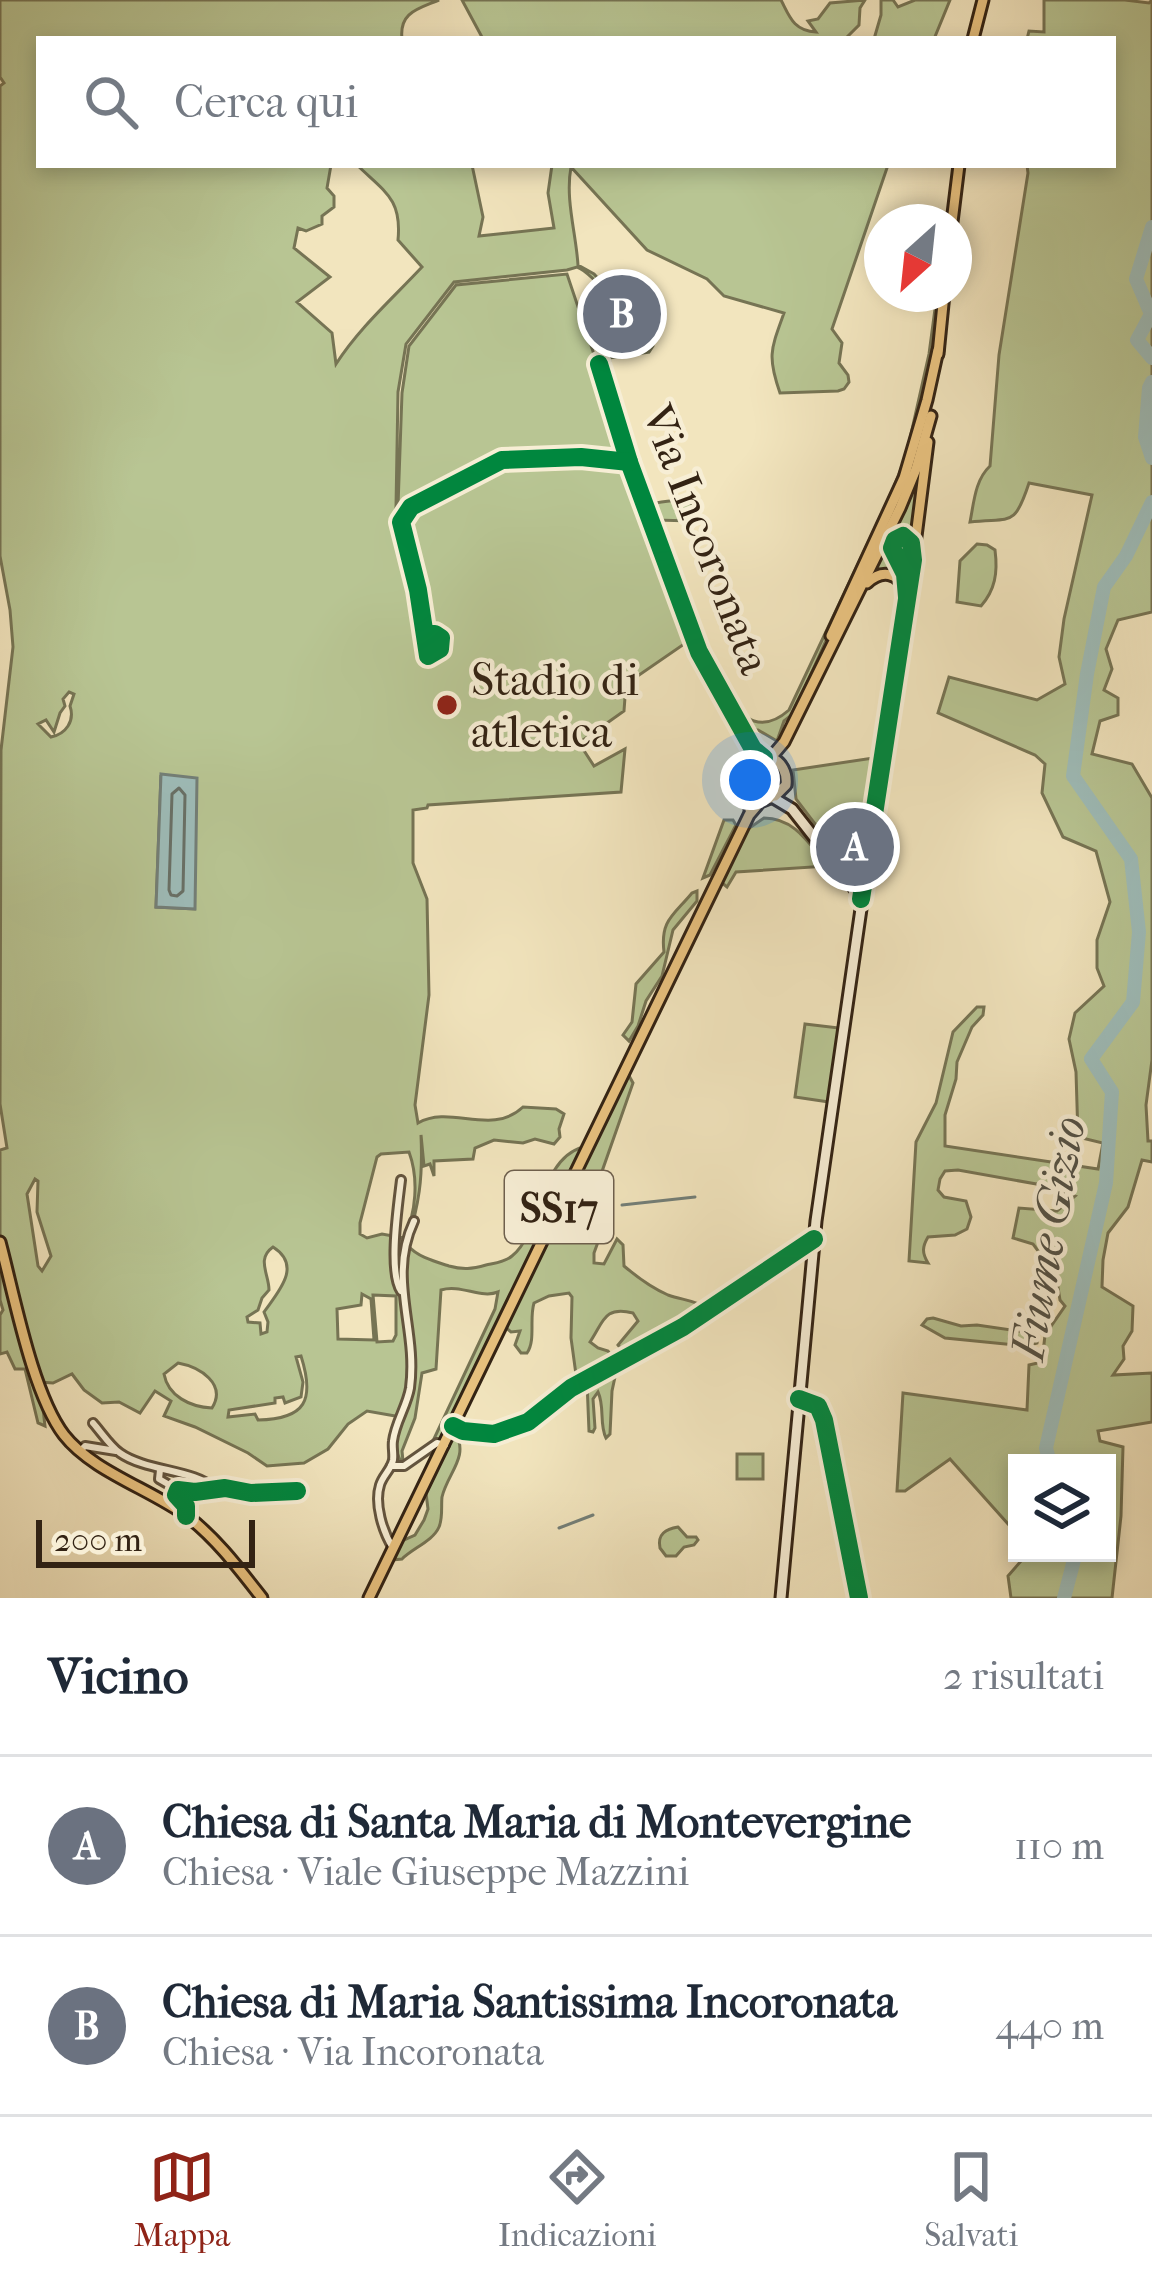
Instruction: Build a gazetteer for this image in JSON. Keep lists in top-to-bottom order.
{
  "streets": {
    "main road": ["SS17"],
    "street": ["Via Incoronata"]
  },
  "crossings": [
    ["Via Incoronata", "SS17"]
  ],
  "water": ["Fiume Gizio"],
  "places": ["Stadio di atletica"],
  "scale_bar": "200 m",
  "north": "bottom left",
  "page": {
    "search": "Cerca qui",
    "pins": ["B", "A"],
    "scale": "200 m",
    "heading": ["Vicino", "2 risultati"],
    "list": [
      {
        "mark": "A",
        "name": "Chiesa di Santa Maria di Montevergine",
        "note": "Chiesa · Viale Giuseppe Mazzini",
        "value": "110 m"
      },
      {
        "mark": "B",
        "name": "Chiesa di Maria Santissima Incoronata",
        "note": "Chiesa · Via Incoronata",
        "value": "440 m"
      }
    ],
    "nav": ["Mappa", "Indicazioni", "Salvati"]
  }
}
